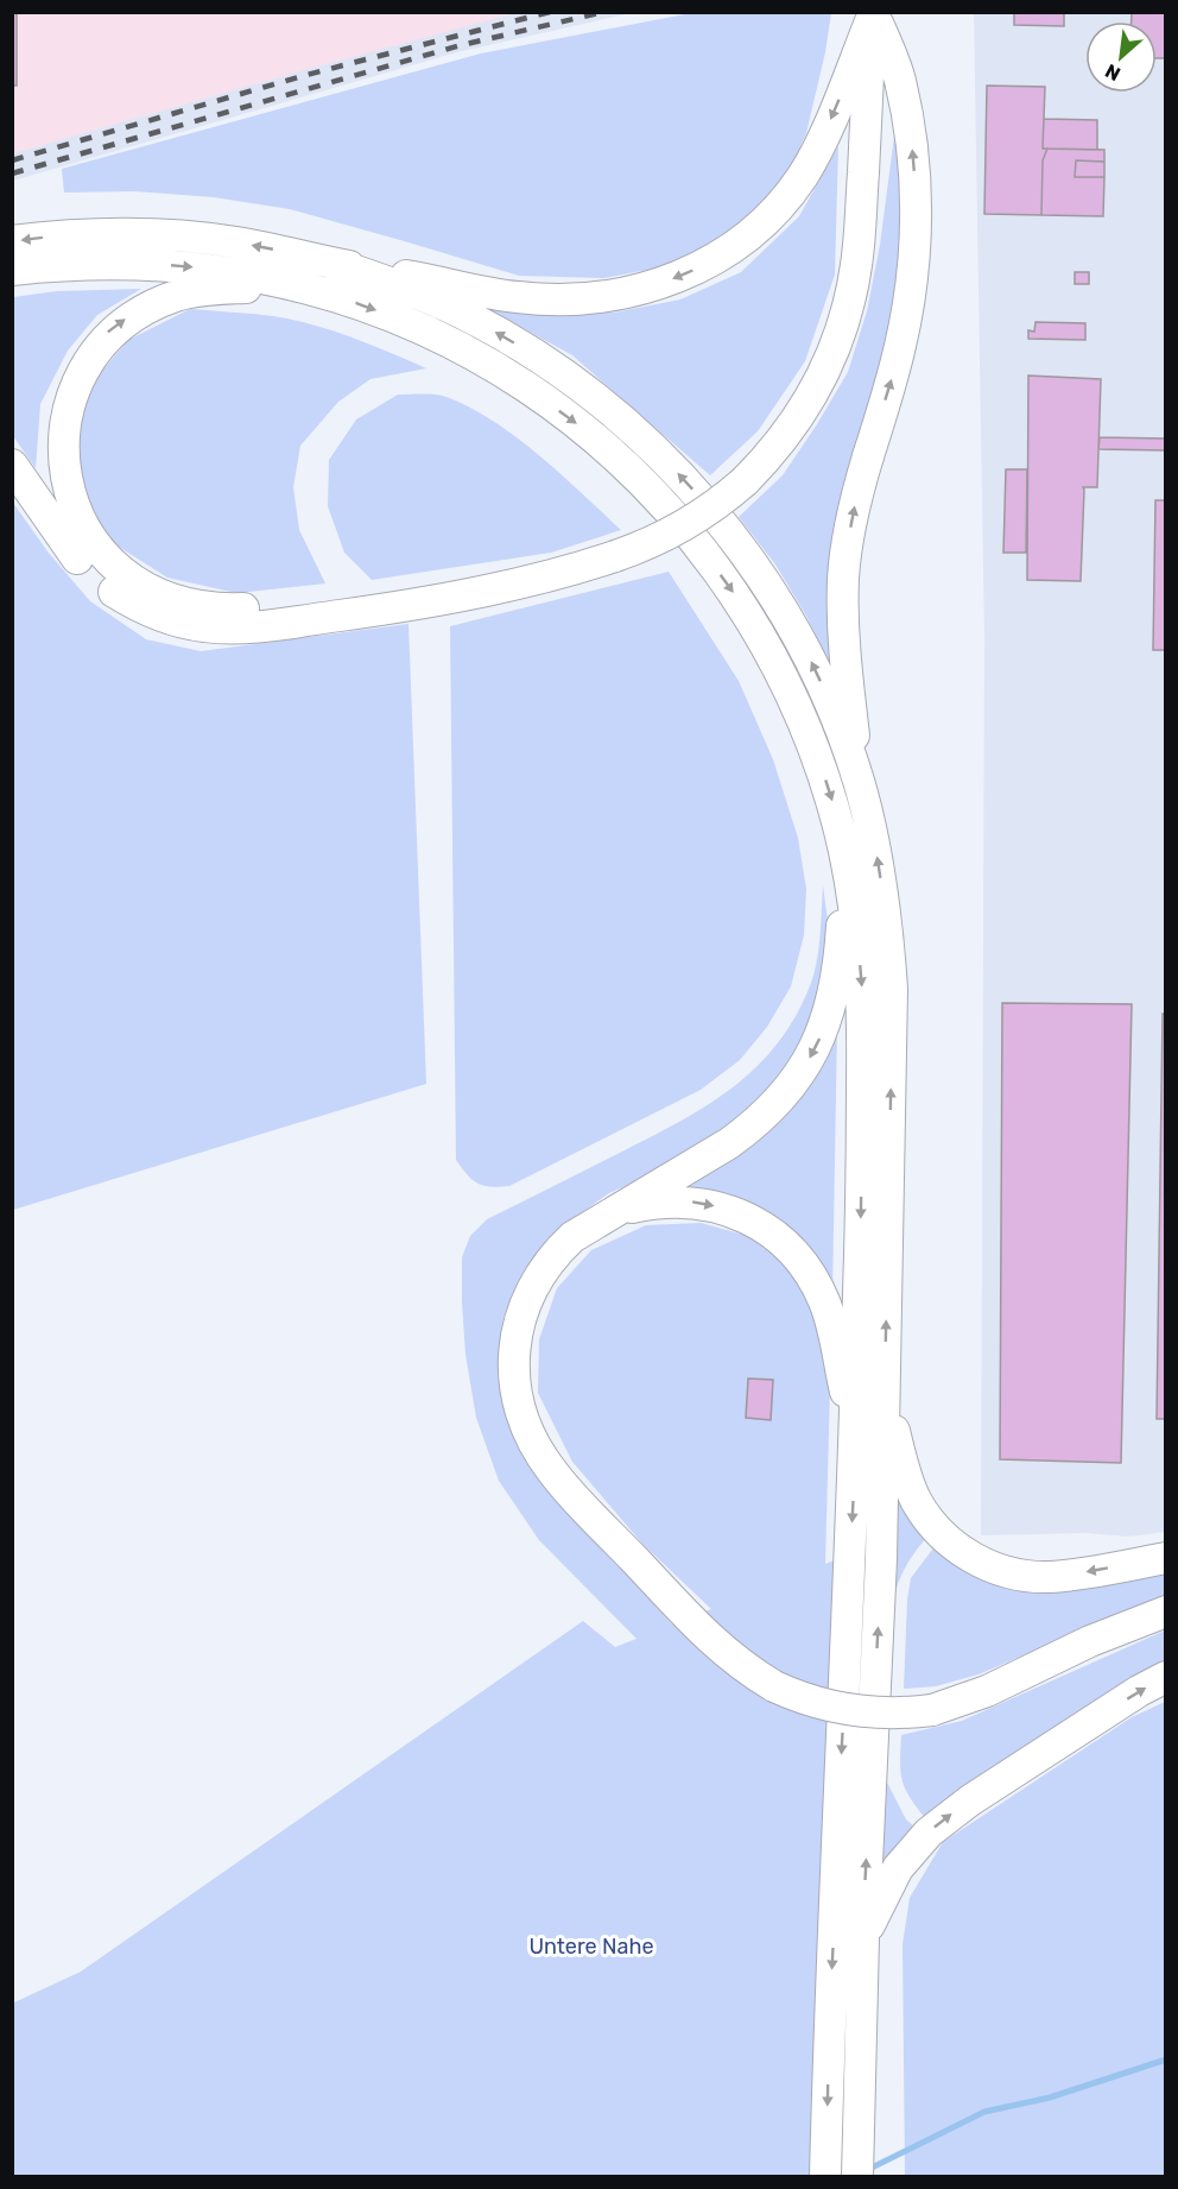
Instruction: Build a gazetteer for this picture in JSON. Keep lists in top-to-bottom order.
{
  "parks": ["Untere Nahe"],
  "north": "bottom left"
}
